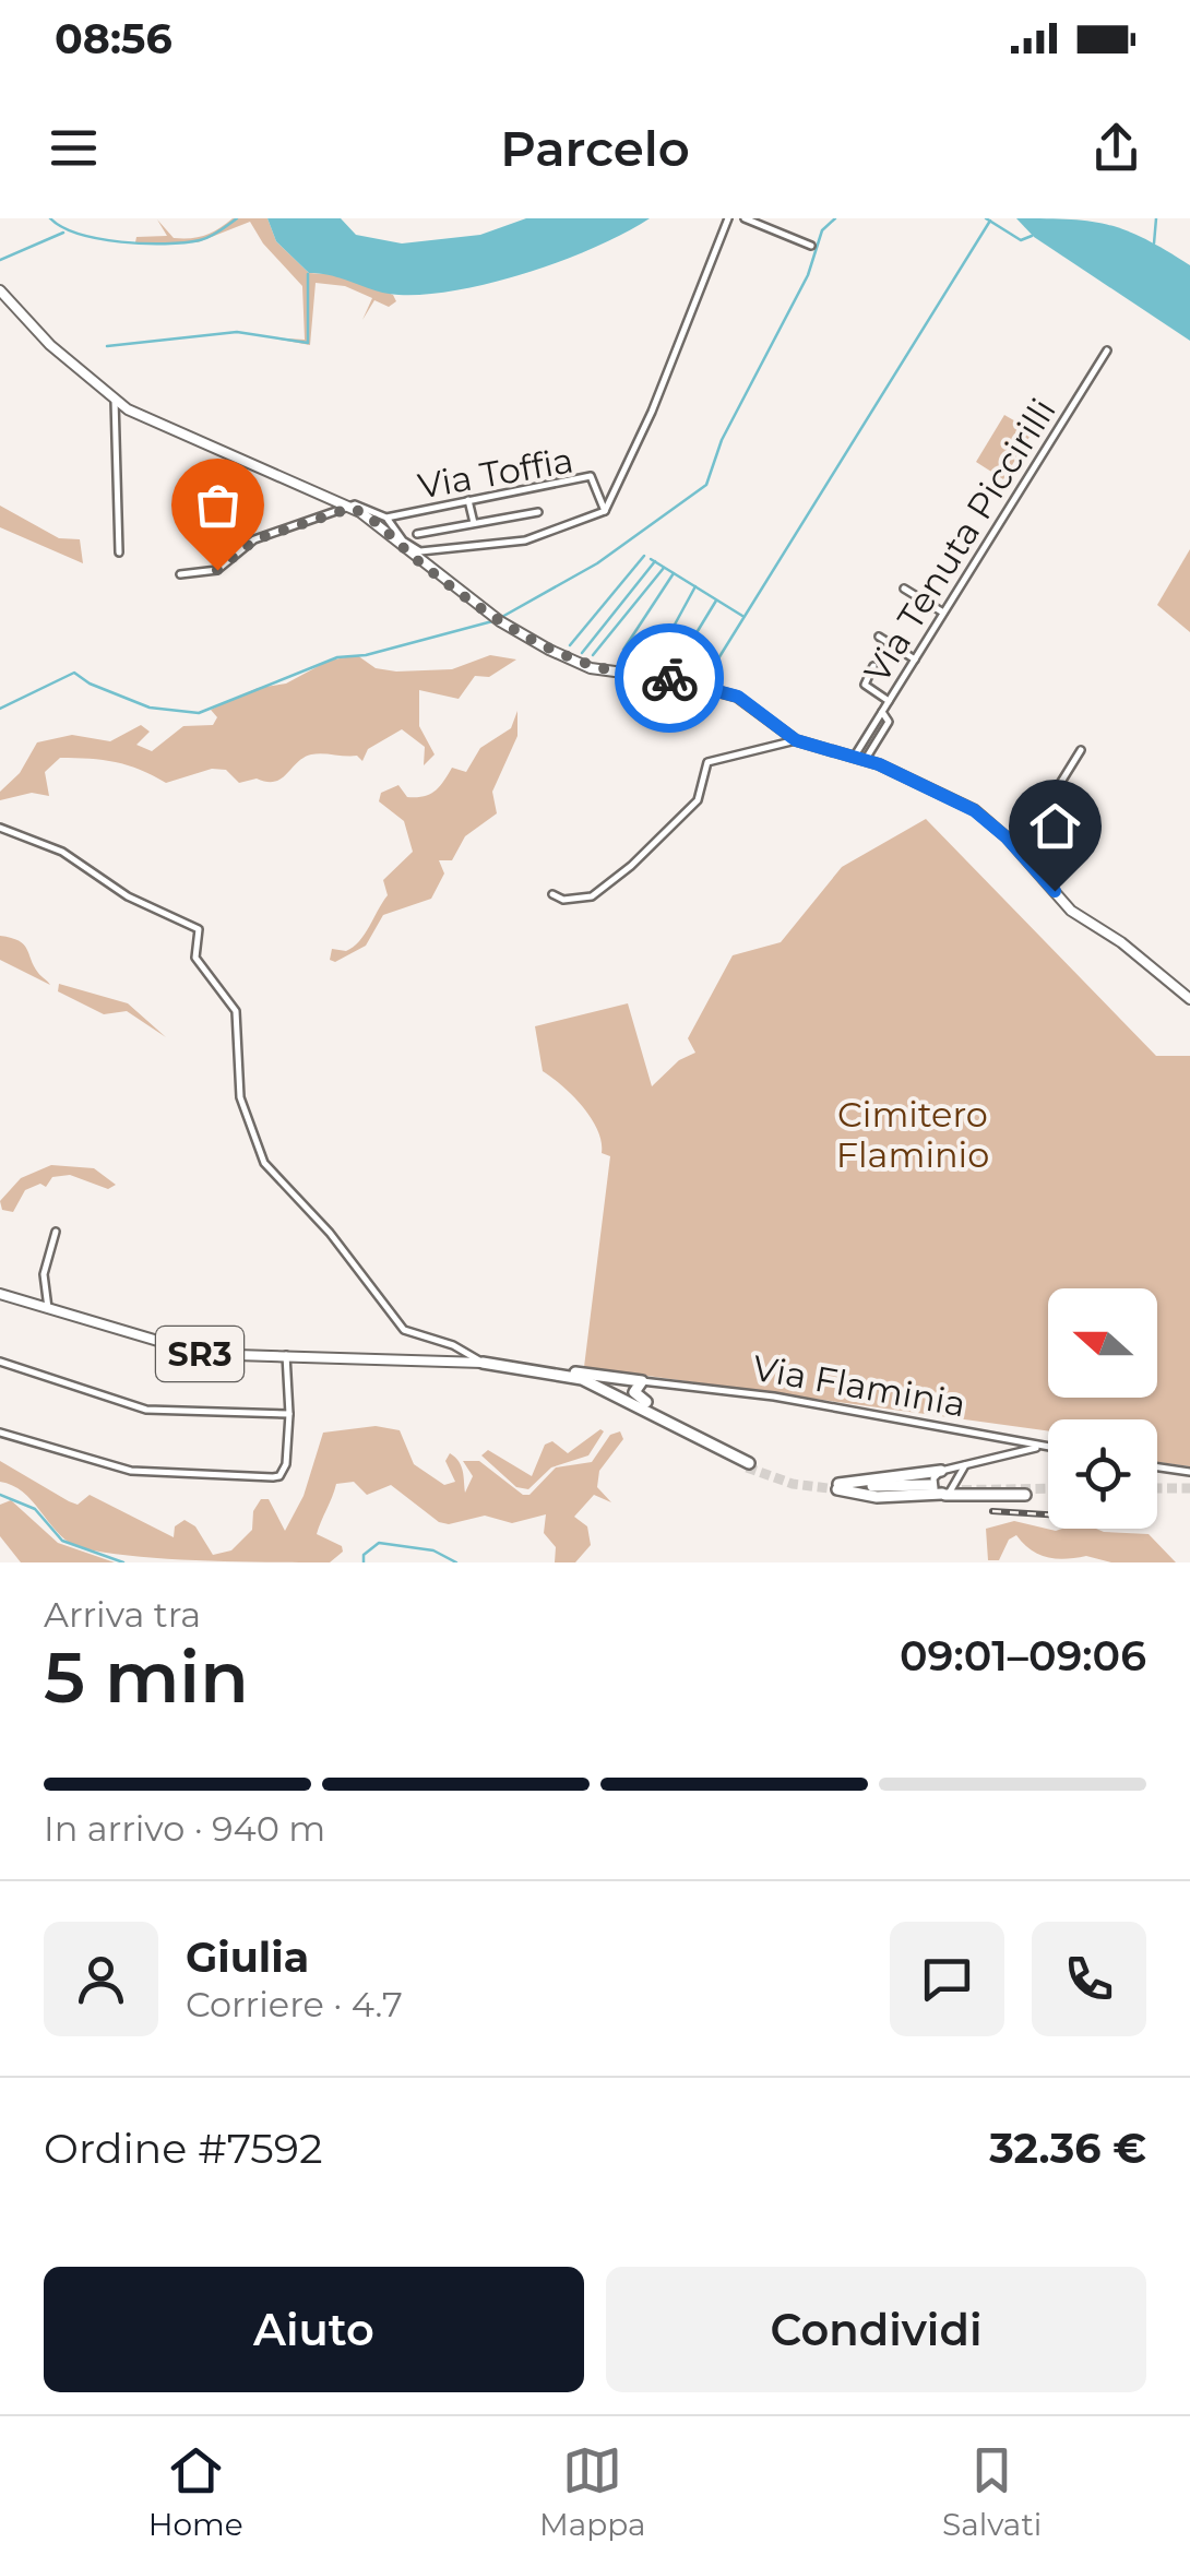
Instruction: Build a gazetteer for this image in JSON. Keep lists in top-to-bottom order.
{
  "streets": {
    "highway": ["SR3"],
    "street": ["Via Toffia", "Via Tenuta Piccirilli", "Via Flaminia"]
  },
  "parks": ["Cimitero Flaminio"],
  "north": "left",
  "page": {
    "status": "08:56",
    "header": "Parcelo",
    "heading": ["5 min", "Arriva tra", "09:01–09:06"],
    "panel": [
      "Giulia",
      "Corriere · 4.7",
      "Ordine #7592",
      "32.36 €"
    ],
    "bar": "In arrivo · 940 m",
    "buttons": ["Aiuto", "Condividi"],
    "tabs": ["Home", "Mappa", "Salvati"]
  }
}
